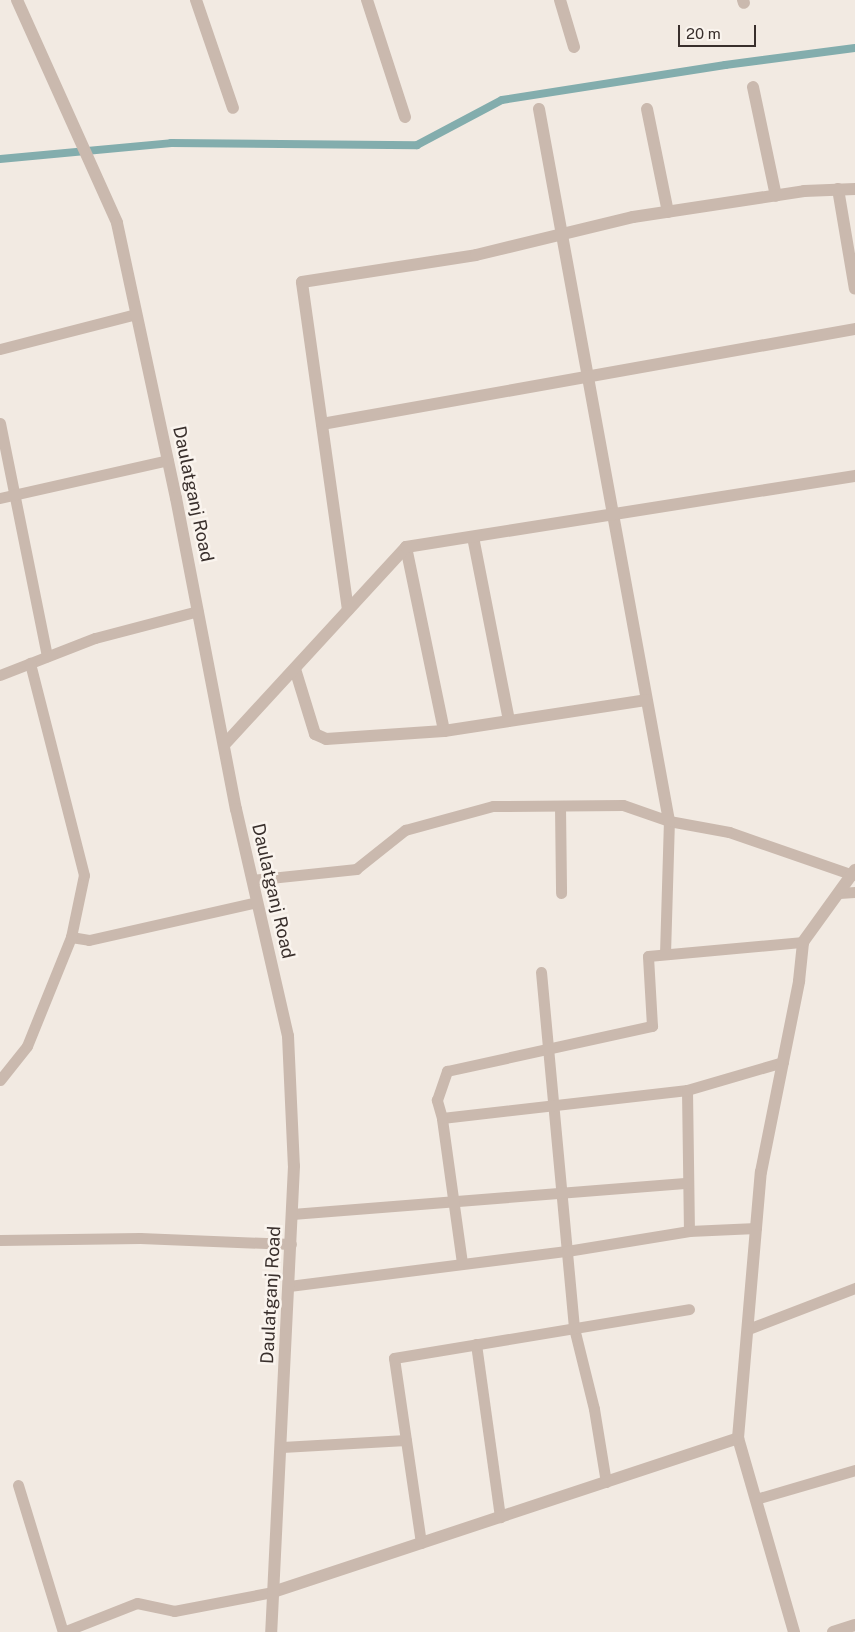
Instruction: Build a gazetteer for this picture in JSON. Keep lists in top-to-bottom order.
{
  "streets": {
    "street": ["Daulatganj Road"]
  },
  "scale_bar": "20 m"
}
